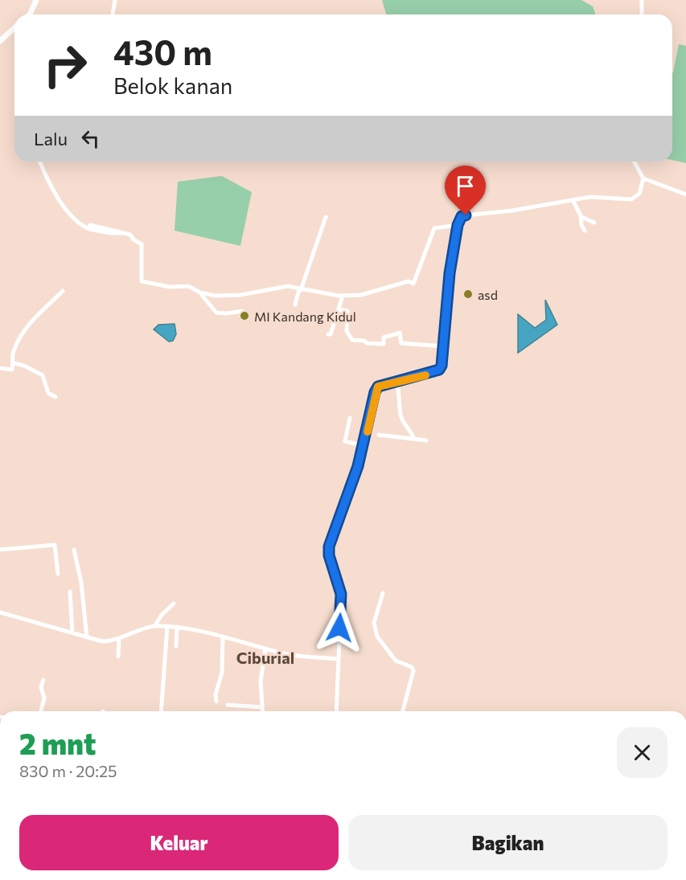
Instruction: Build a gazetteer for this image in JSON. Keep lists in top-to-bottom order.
{
  "districts": ["Ciburial"],
  "places": ["asd", "MI Kandang Kidul"],
  "page": {
    "turn": ["430 m", "Belok kanan"],
    "then": "Lalu",
    "heading": ["2 mnt", "830 m · 20:25"],
    "buttons": ["Keluar", "Bagikan"]
  }
}
